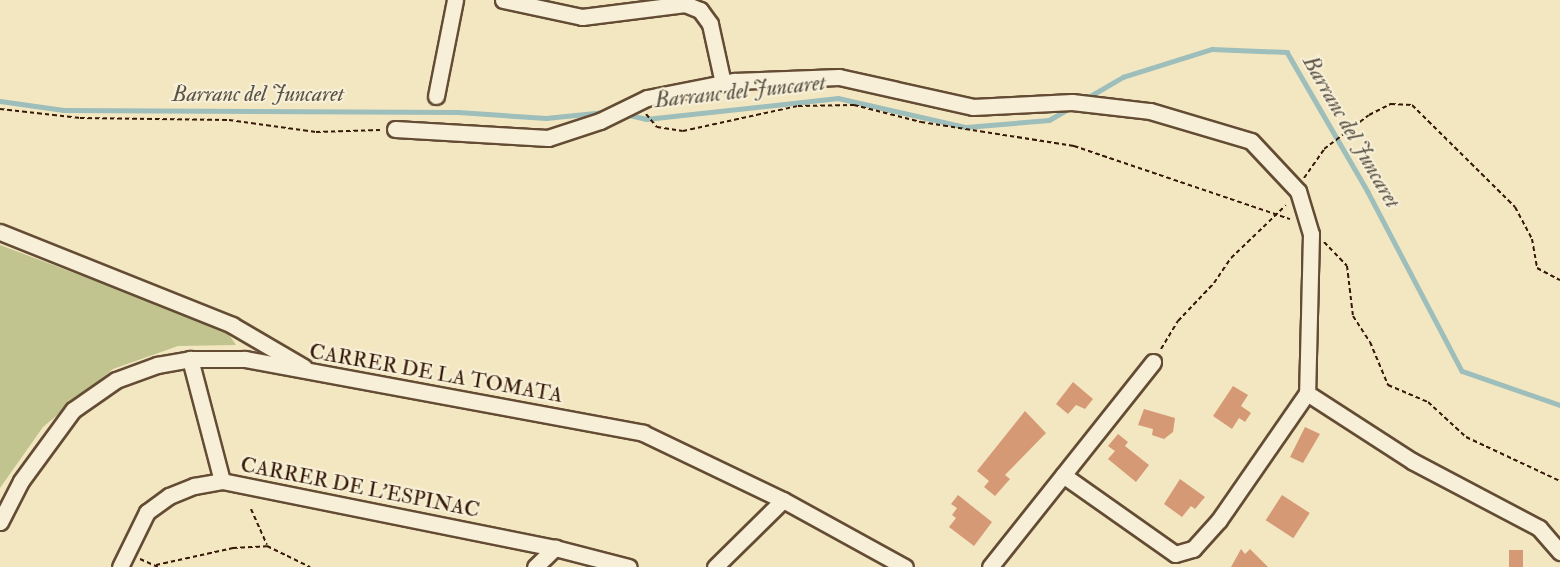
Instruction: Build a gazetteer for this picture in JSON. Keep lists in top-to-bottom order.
{
  "streets": {
    "street": ["CARRER DE LA TOMATA", "CARRER DE L'ESPINAC"]
  },
  "water": ["Barranc del Juncaret"]
}
